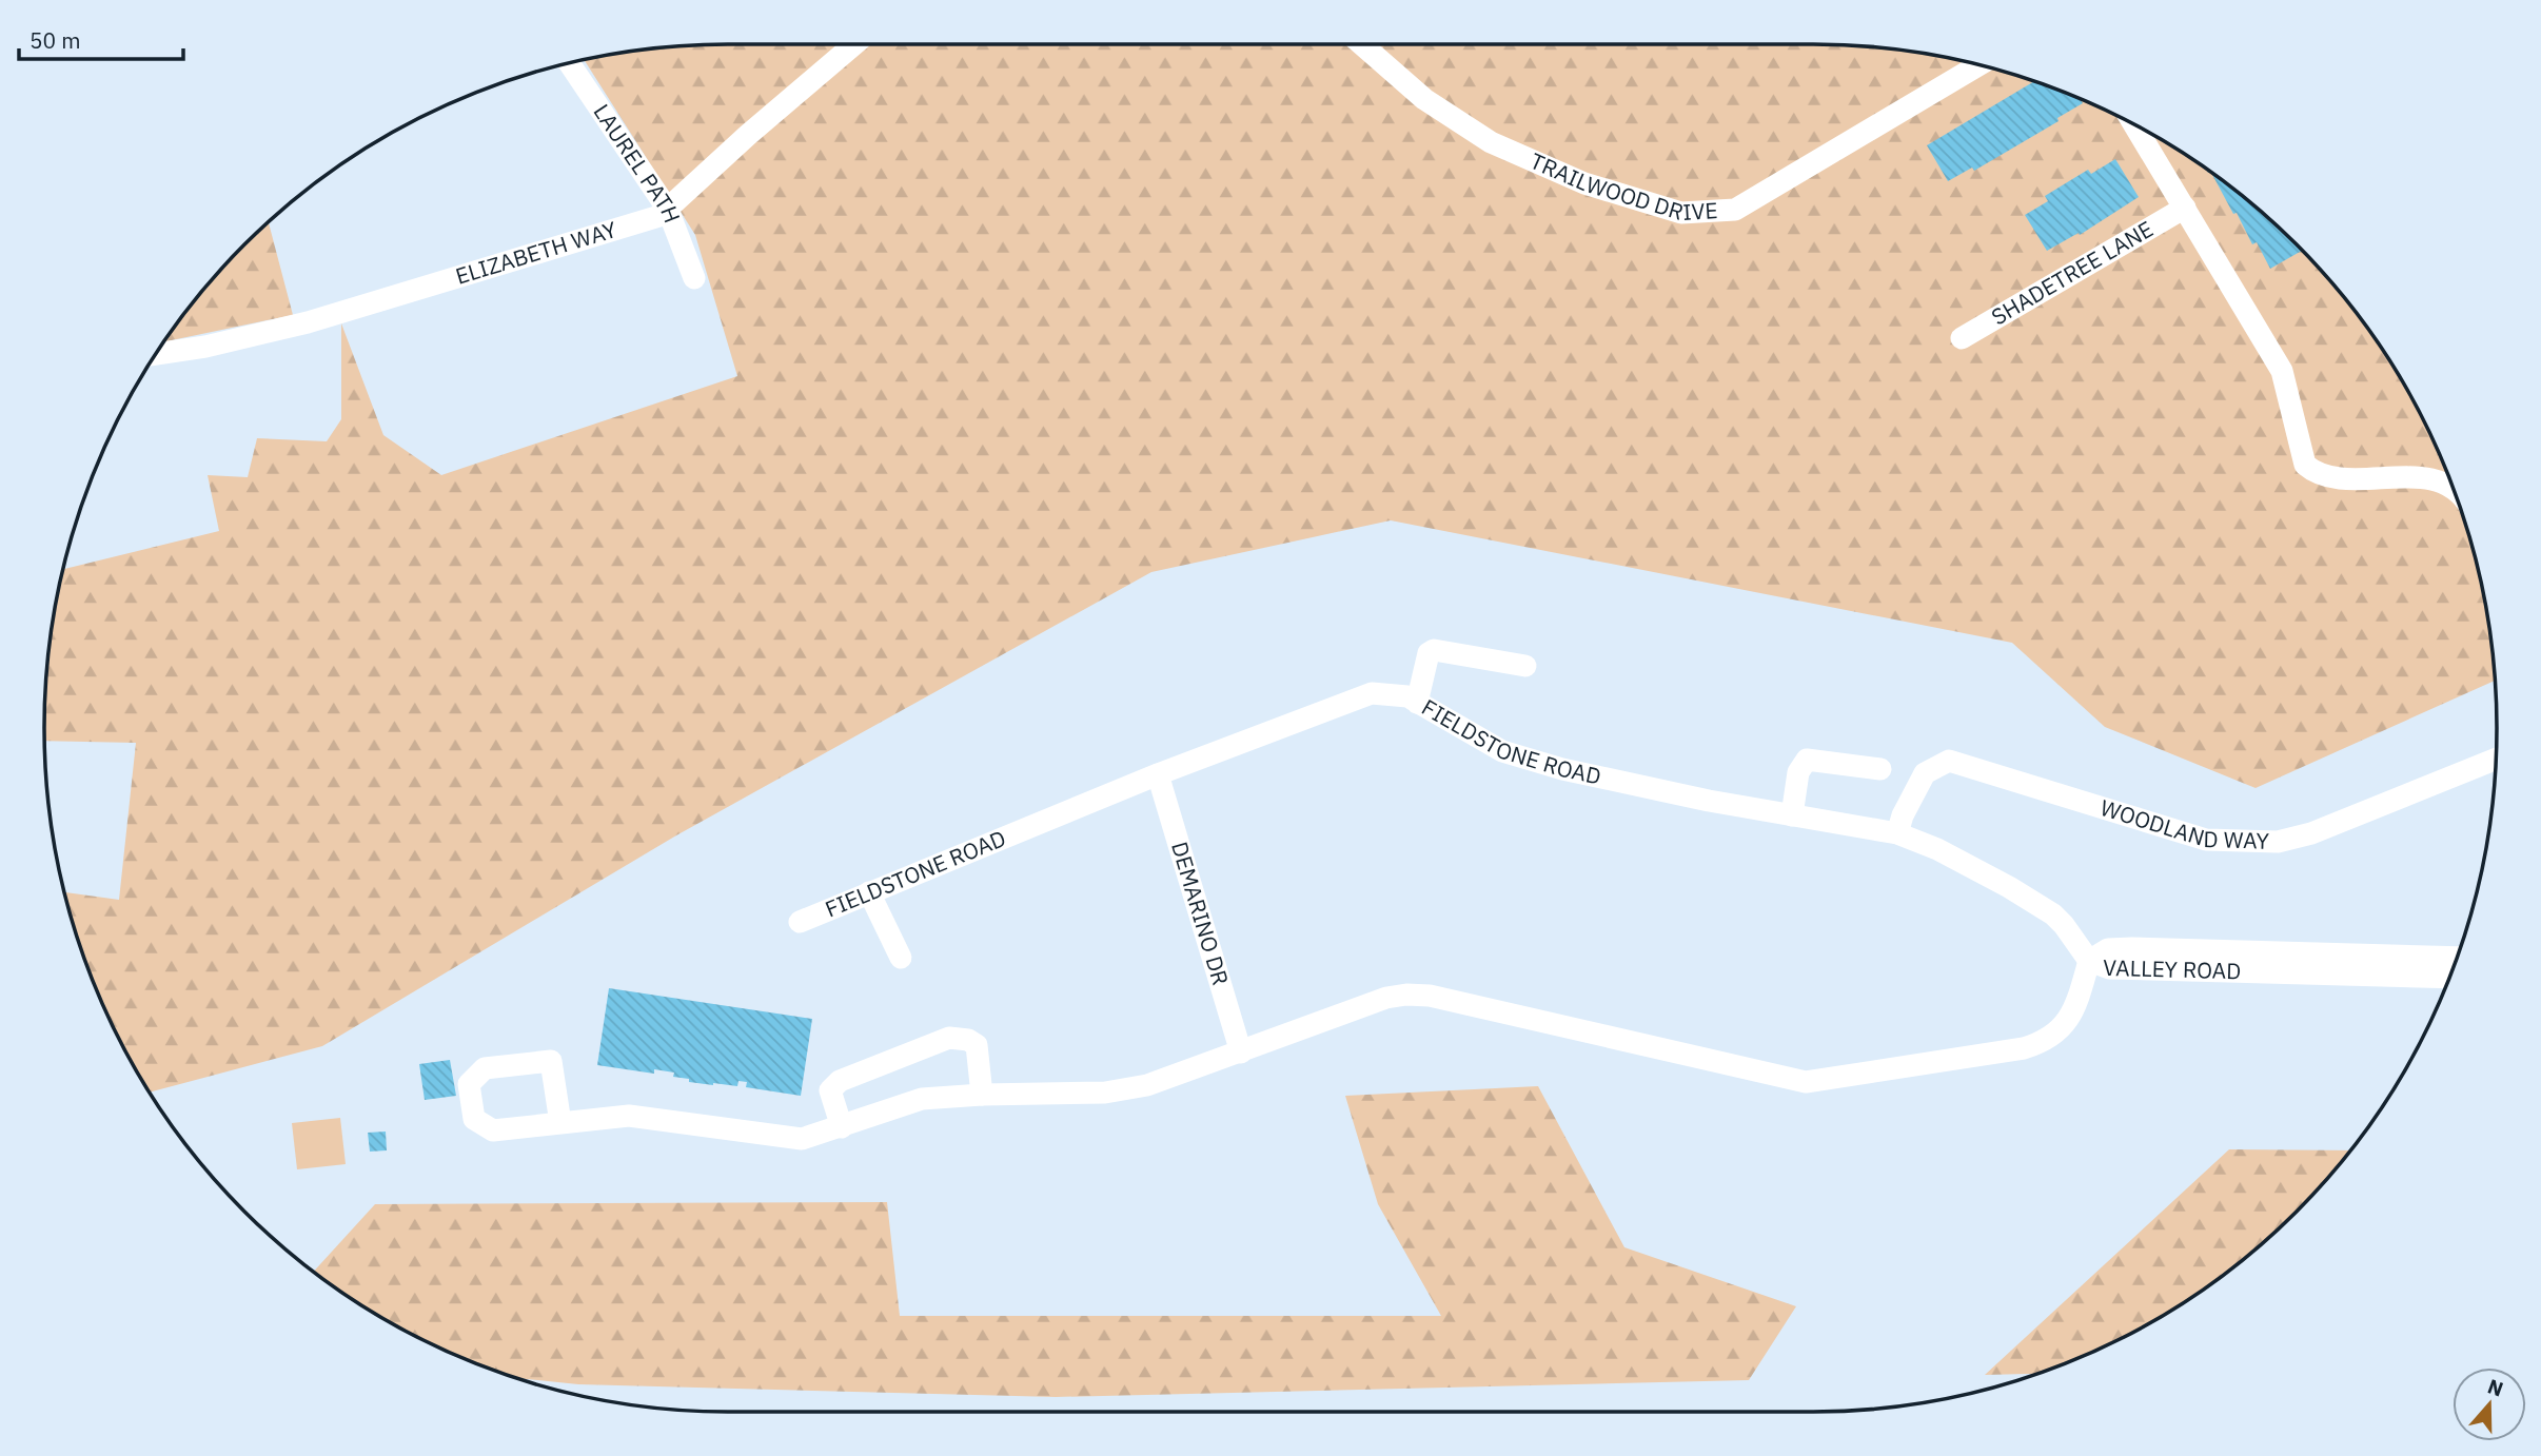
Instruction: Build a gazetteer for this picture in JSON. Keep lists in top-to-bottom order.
{
  "streets": {
    "street": [
      "LAUREL PATH",
      "TRAILWOOD DRIVE",
      "ELIZABETH WAY",
      "SHADETREE LANE",
      "FIELDSTONE ROAD",
      "WOODLAND WAY",
      "DEMARINO DR",
      "VALLEY ROAD"
    ]
  },
  "crossings": [
    ["LAUREL PATH", "ELIZABETH WAY"],
    ["FIELDSTONE ROAD", "WOODLAND WAY"],
    ["FIELDSTONE ROAD", "DEMARINO DR"],
    ["FIELDSTONE ROAD", "VALLEY ROAD"]
  ],
  "scale_bar": "50 m",
  "north": "top"
}
